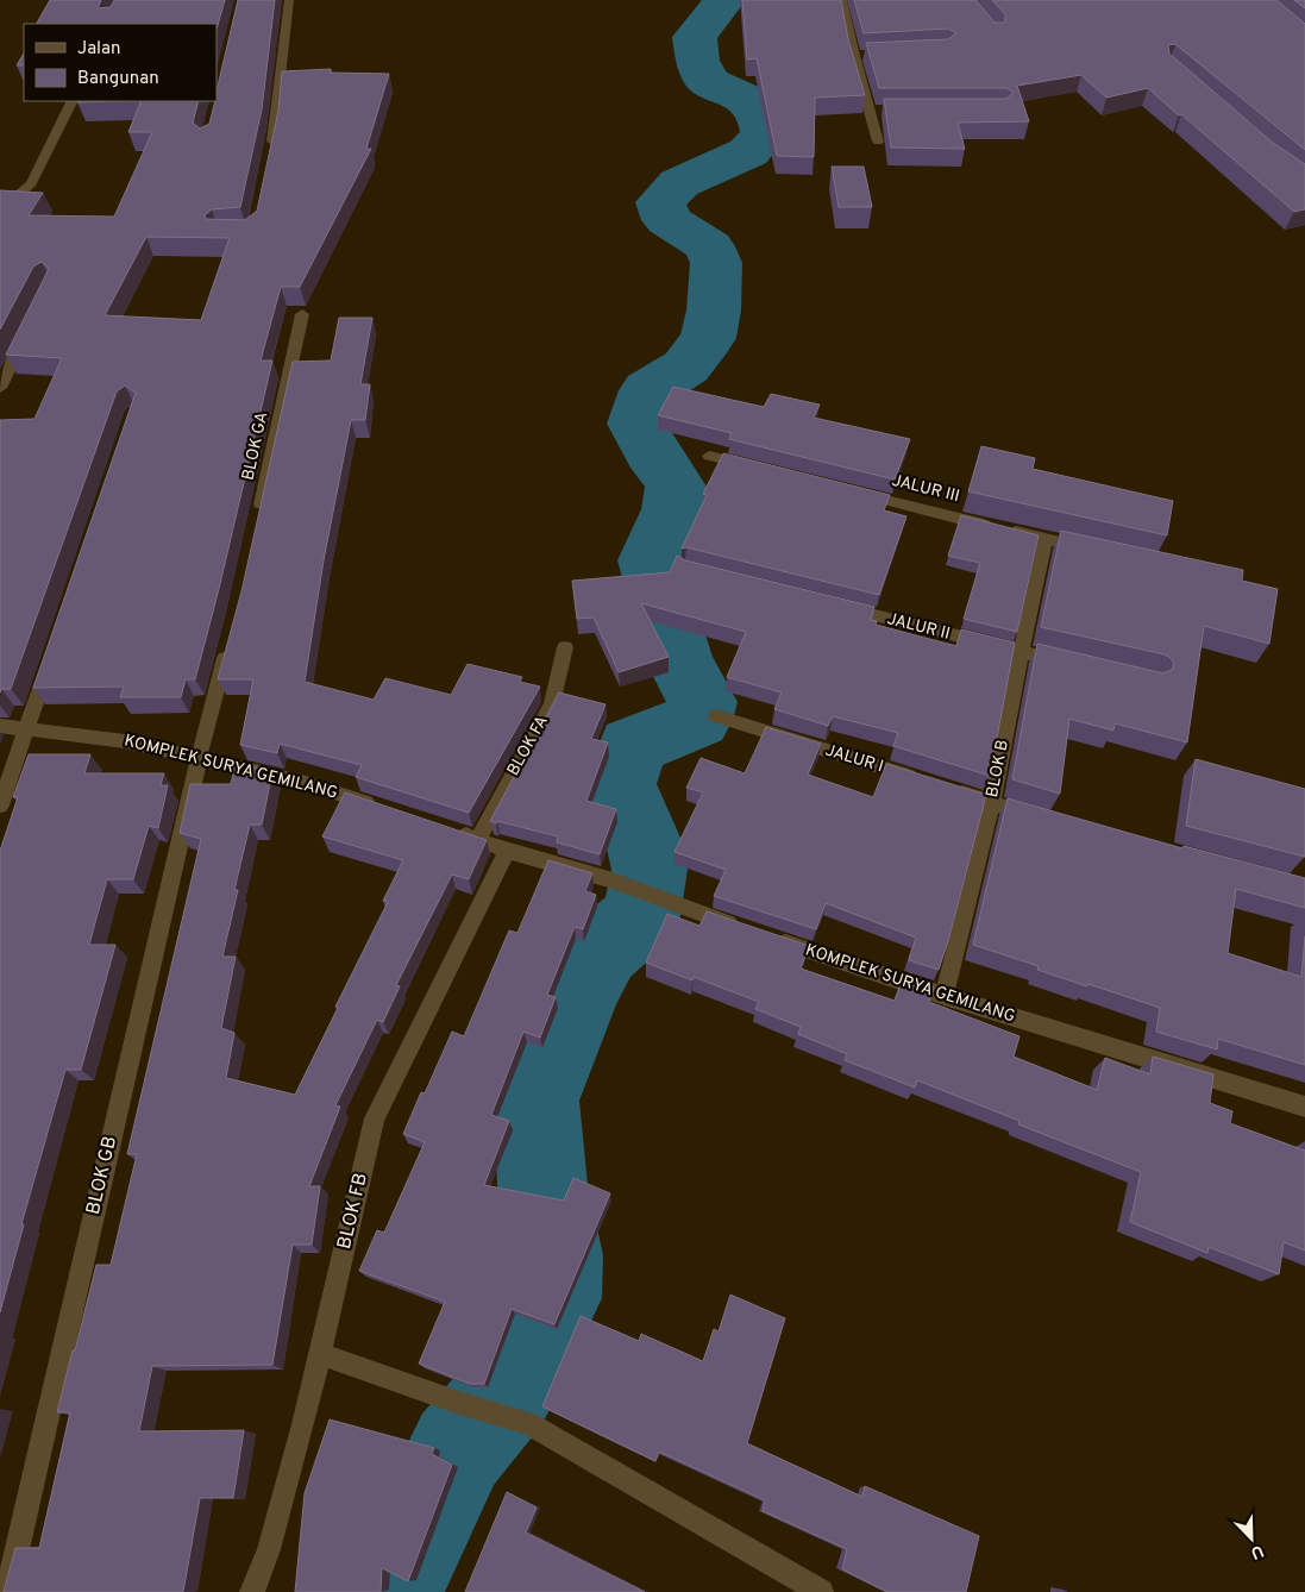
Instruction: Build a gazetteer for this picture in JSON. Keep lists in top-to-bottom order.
{
  "streets": {
    "street": [
      "BLOK GA",
      "JALUR III",
      "JALUR II",
      "BLOK FA",
      "JALUR I",
      "KOMPLEK SURYA GEMILANG",
      "BLOK B",
      "BLOK GB",
      "BLOK FB"
    ]
  },
  "crossings": [
    ["JALUR III", "BLOK B"],
    ["JALUR II", "BLOK B"],
    ["KOMPLEK SURYA GEMILANG", "BLOK B"],
    ["KOMPLEK SURYA GEMILANG", "BLOK GB"]
  ],
  "legend": ["Jalan", "Bangunan"],
  "north": "bottom right"
}
